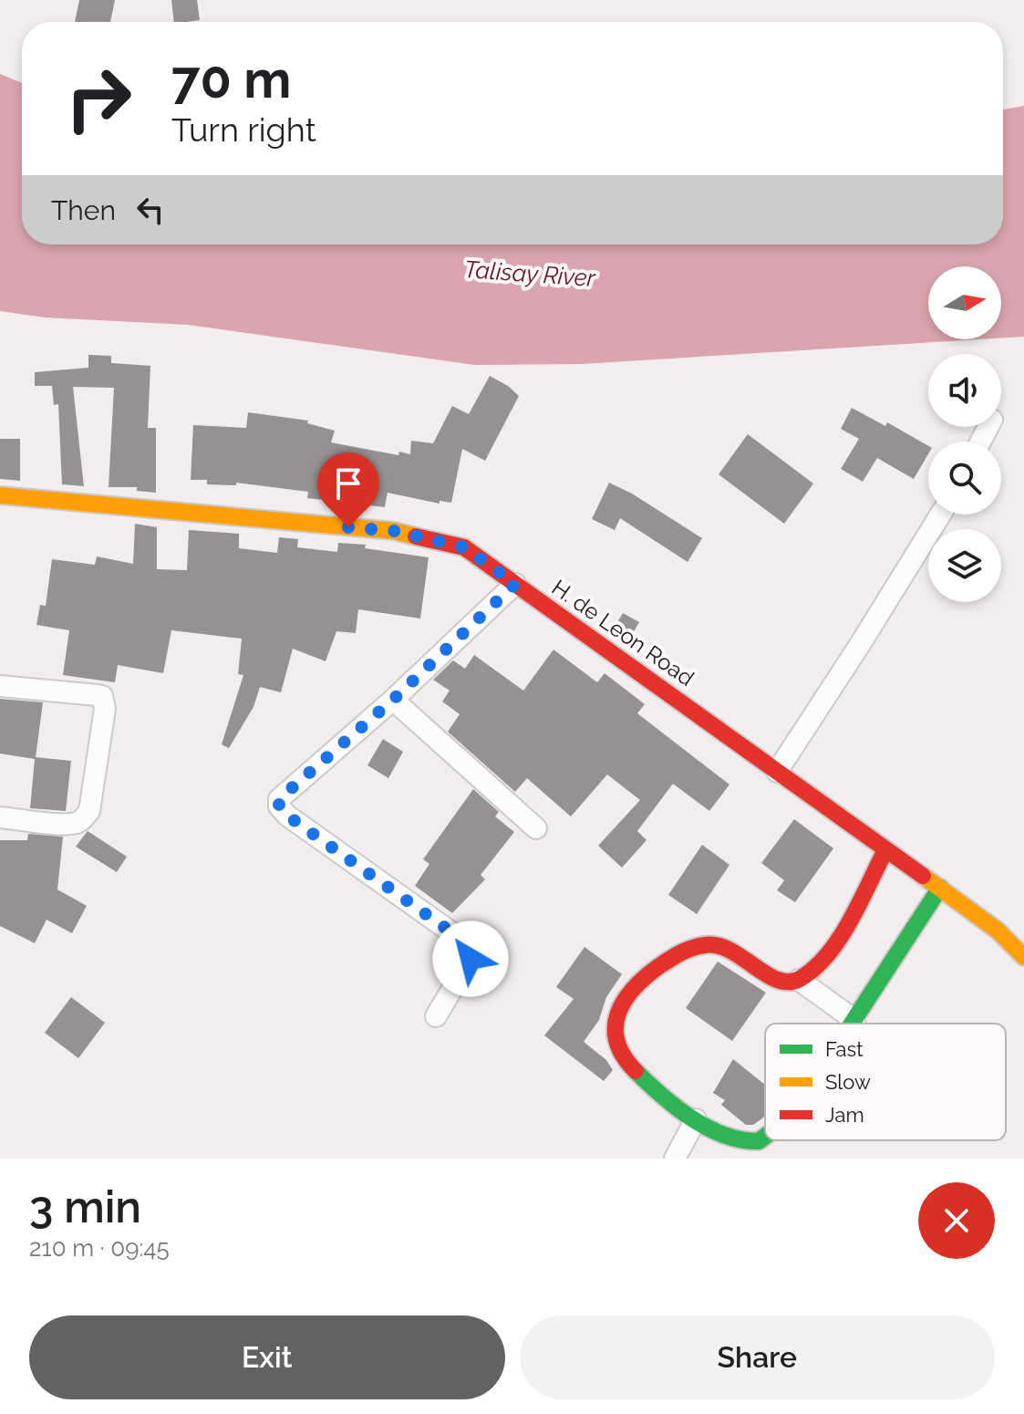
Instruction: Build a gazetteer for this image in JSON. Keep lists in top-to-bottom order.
{
  "streets": {
    "street": ["H. de Leon Road"]
  },
  "water": ["Talisay River"],
  "legend": ["Fast", "Slow", "Jam"],
  "north": "right",
  "page": {
    "turn": ["70 m", "Turn right"],
    "then": "Then",
    "heading": ["3 min", "210 m · 09:45"],
    "buttons": ["Exit", "Share"]
  }
}
